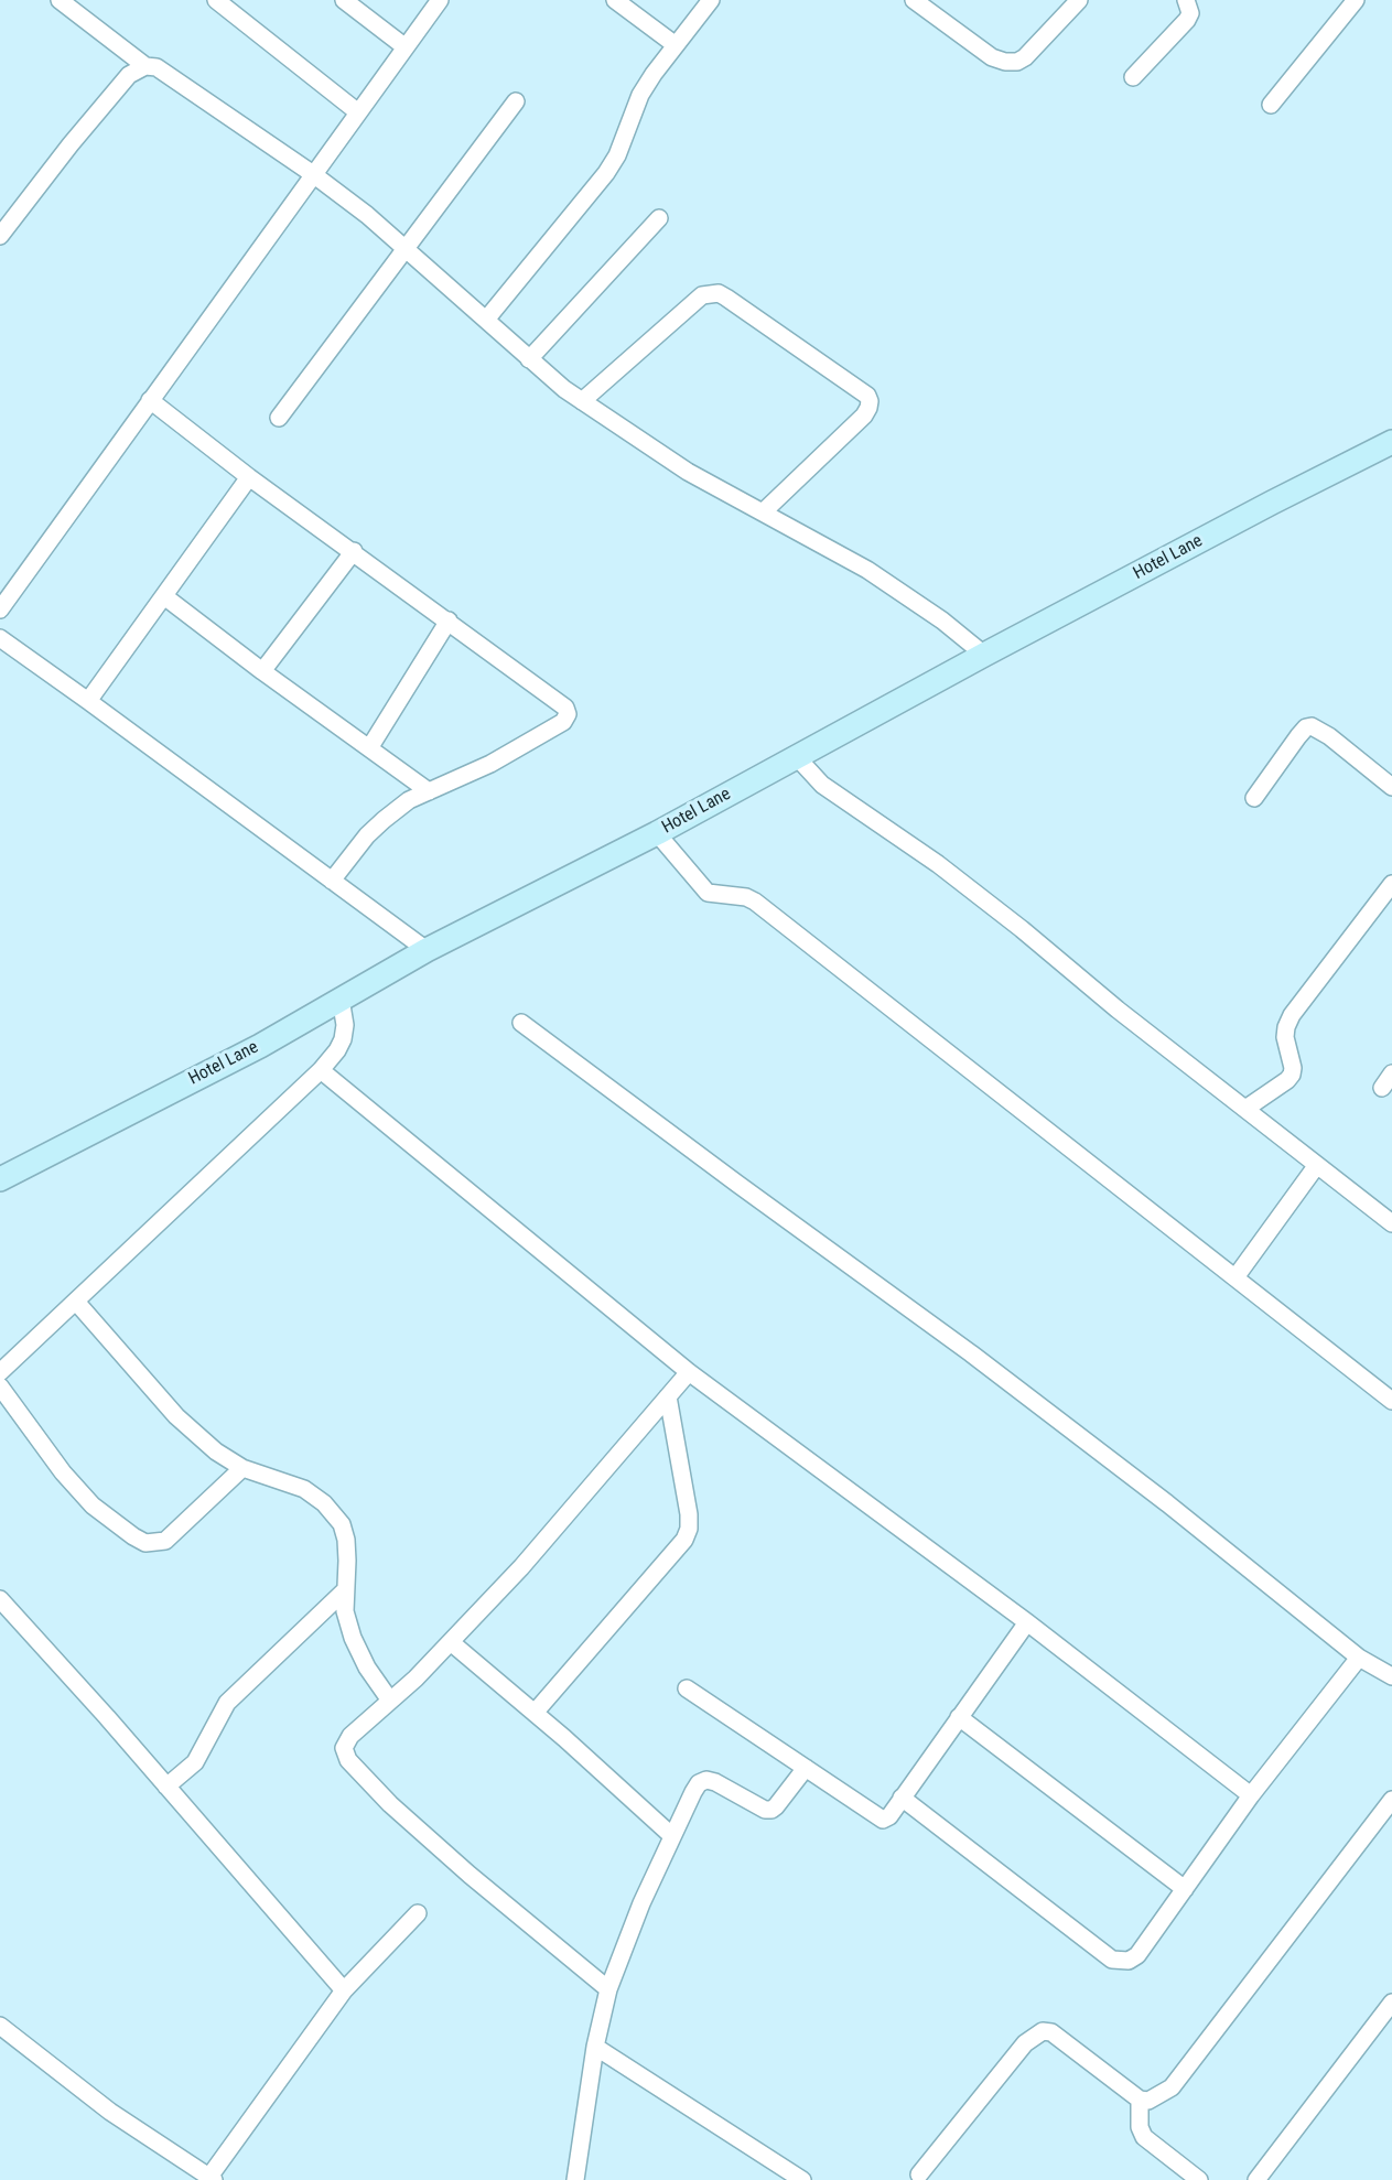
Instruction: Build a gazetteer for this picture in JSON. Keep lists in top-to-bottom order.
{
  "streets": {
    "street": ["Hotel Lane"]
  }
}
